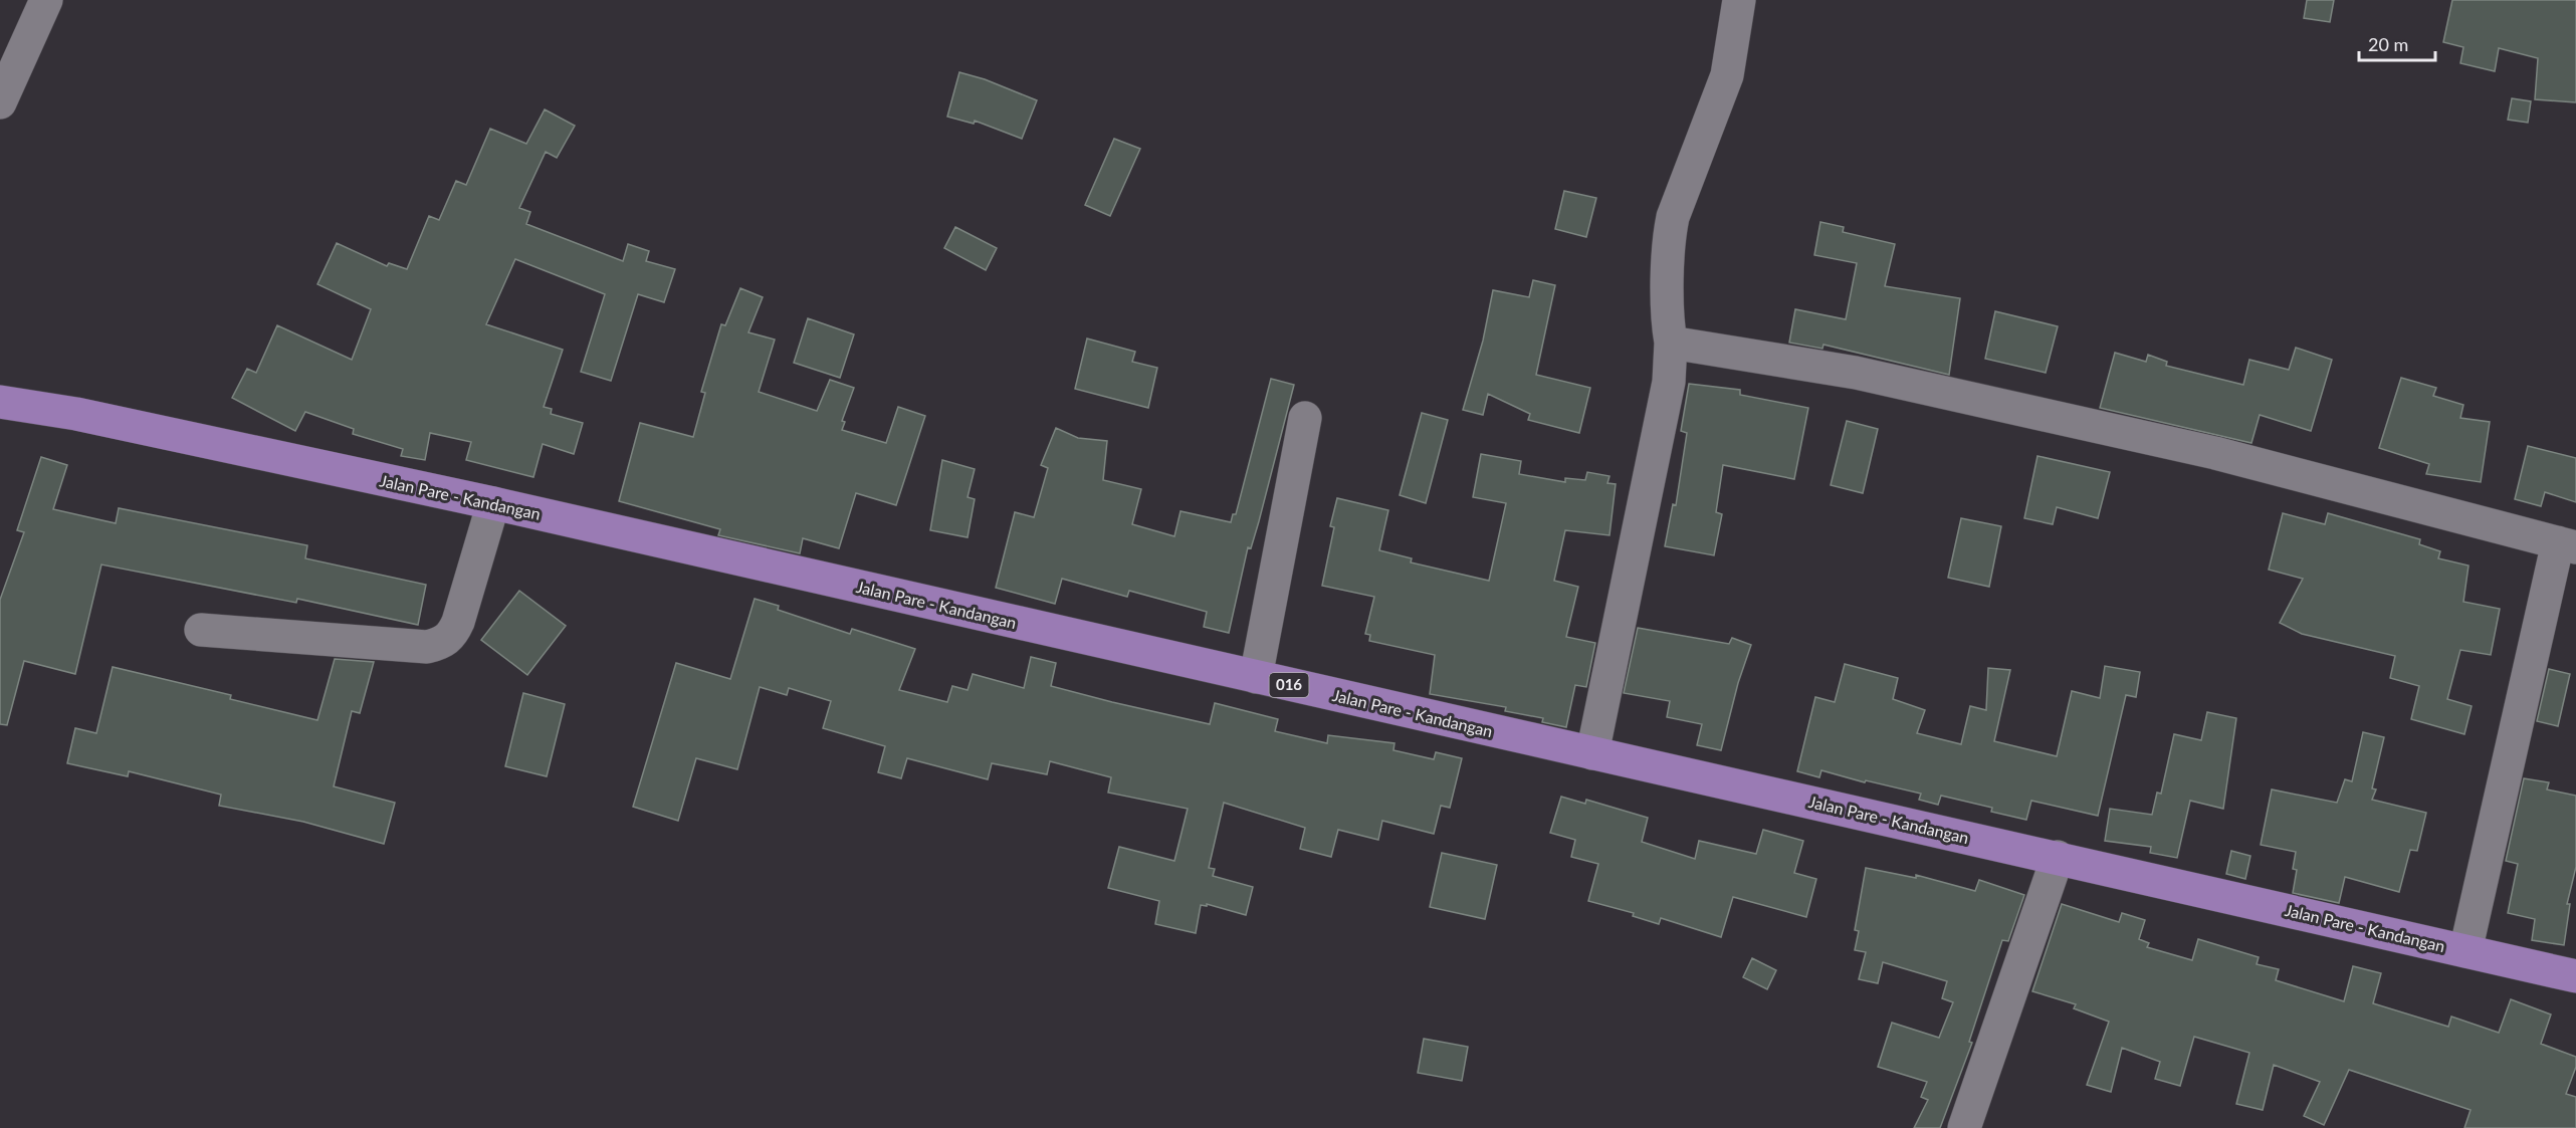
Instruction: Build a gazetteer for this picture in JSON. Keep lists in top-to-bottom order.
{
  "streets": {
    "main road": ["Jalan Pare - Kandangan", "016"]
  },
  "scale_bar": "20 m"
}
